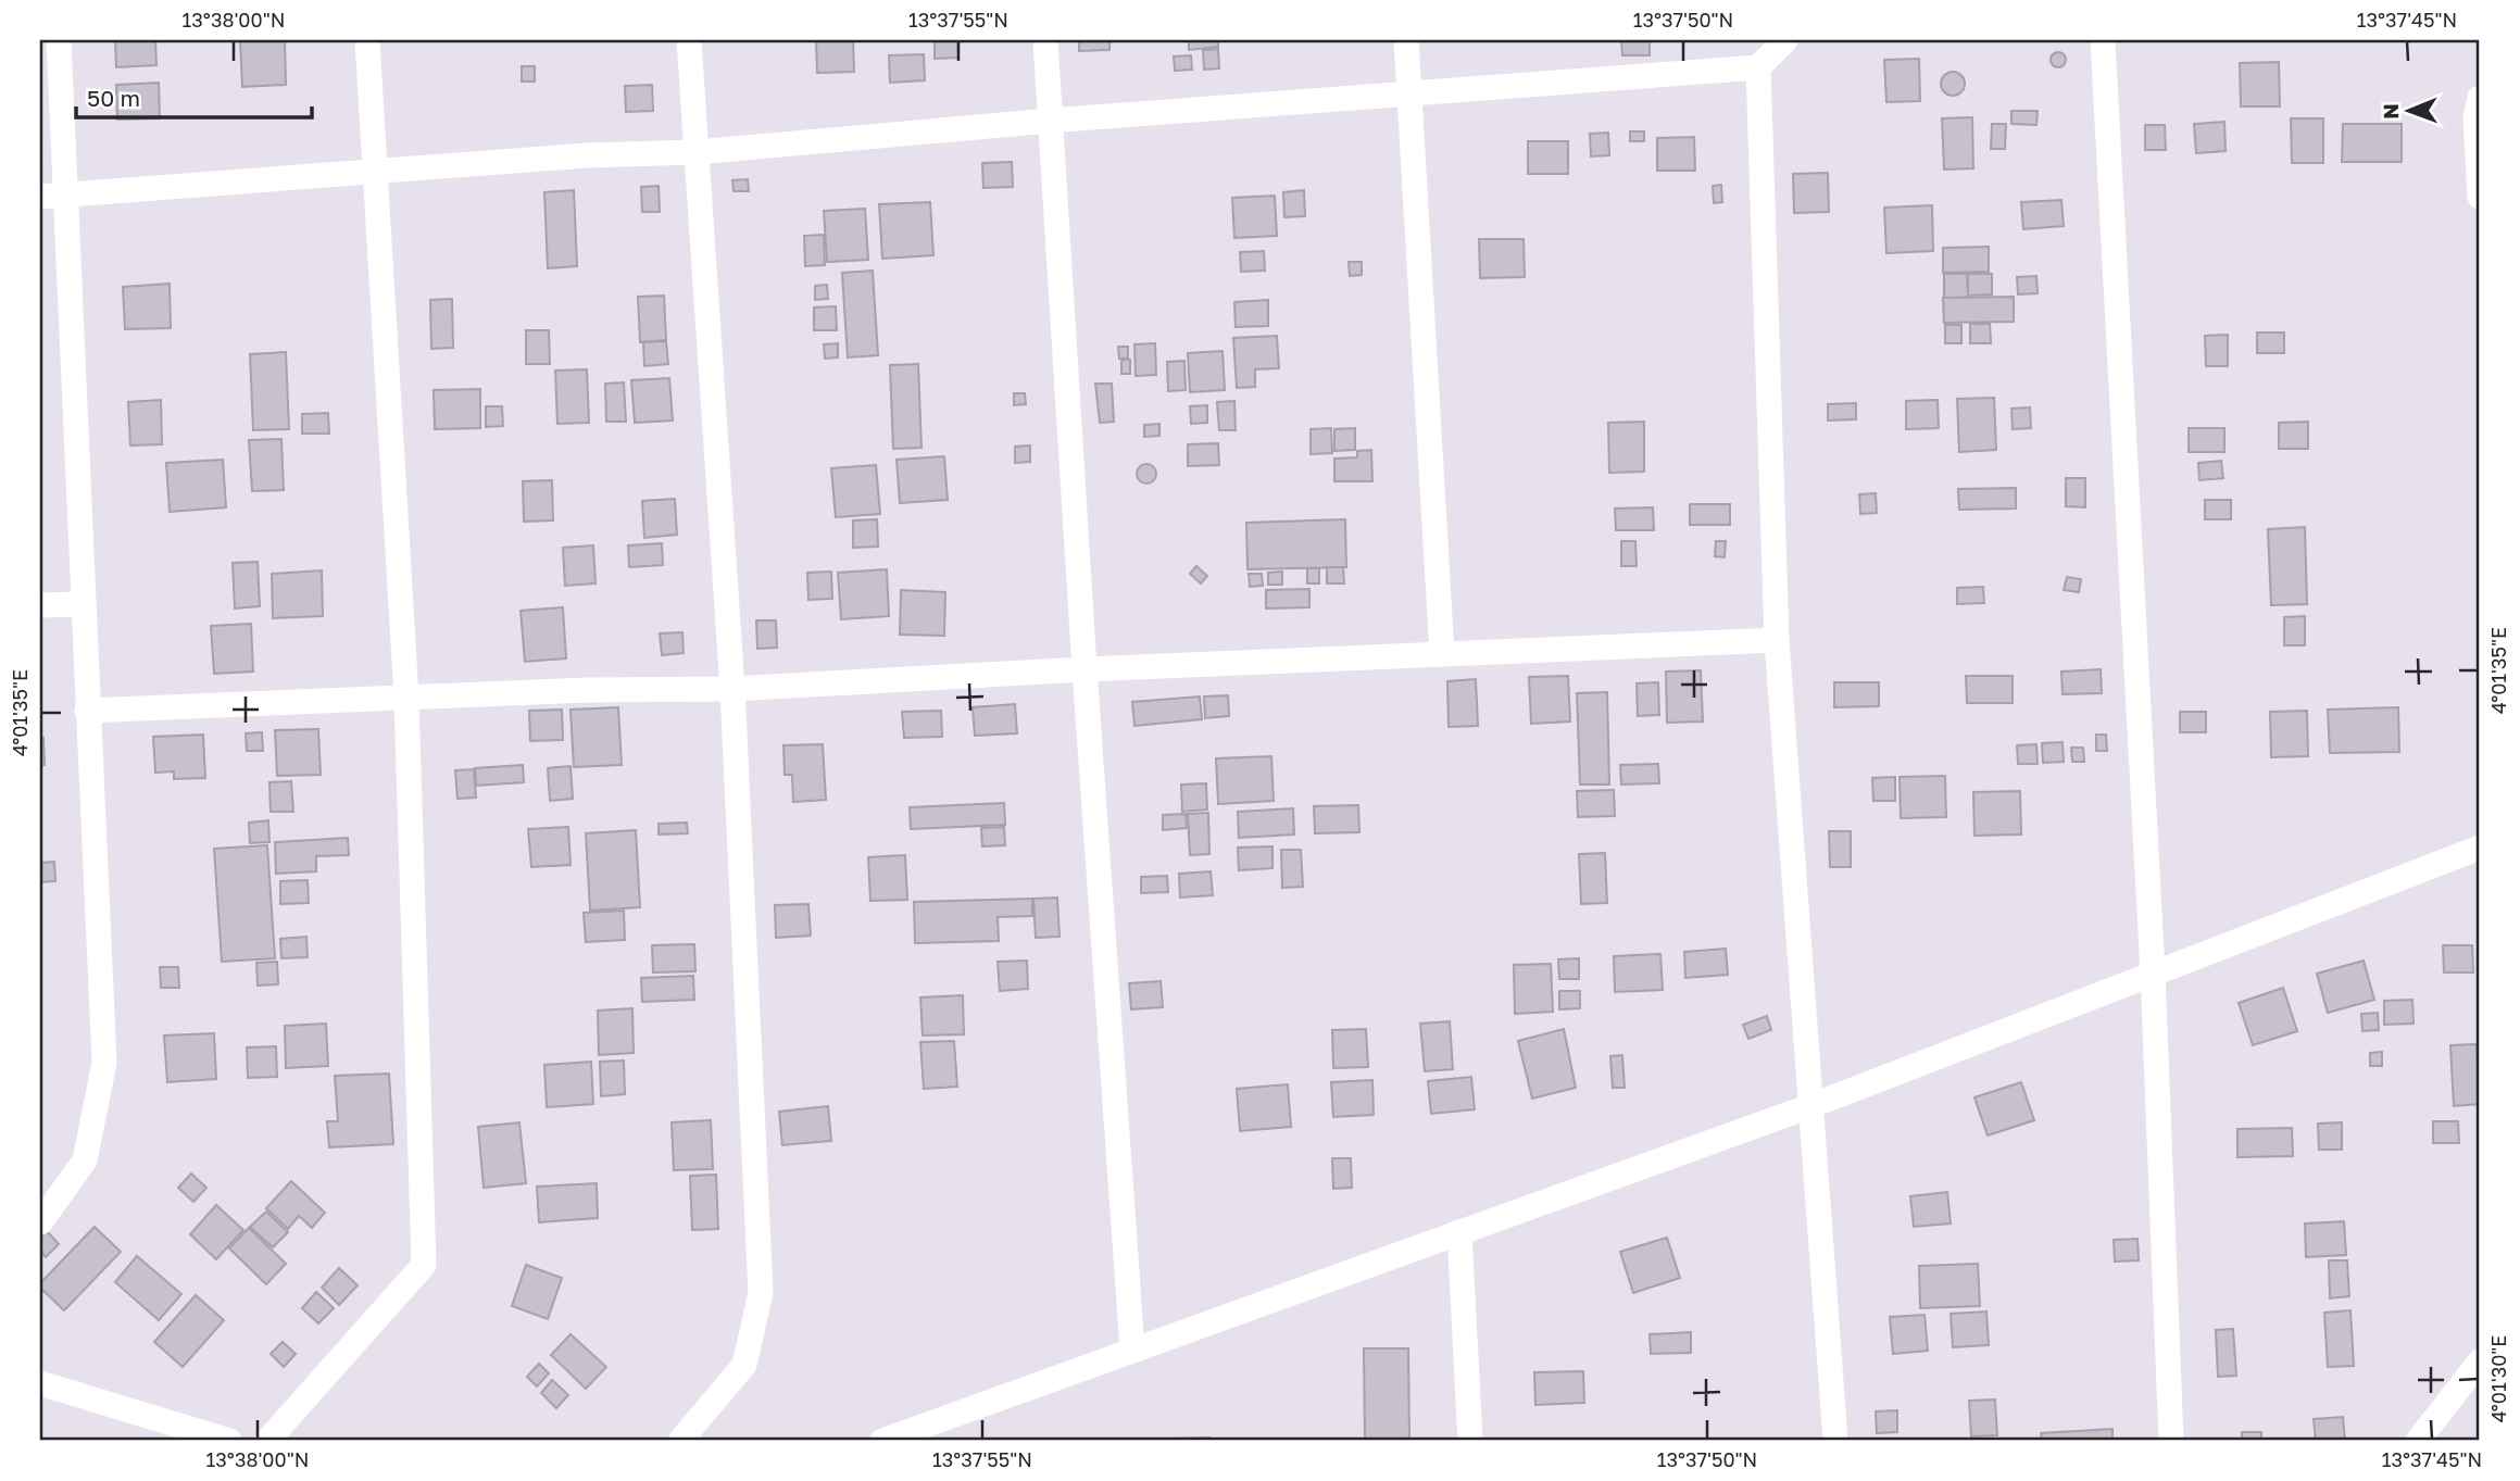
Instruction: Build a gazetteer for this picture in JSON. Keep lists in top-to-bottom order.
{
  "scale_bar": "50 m",
  "north": "left",
  "coordinates": [
    "13°38'00\"N",
    "13°37'55\"N",
    "13°37'50\"N",
    "13°37'45\"N",
    "4°01'35\"E",
    "4°01'30\"E"
  ]
}
